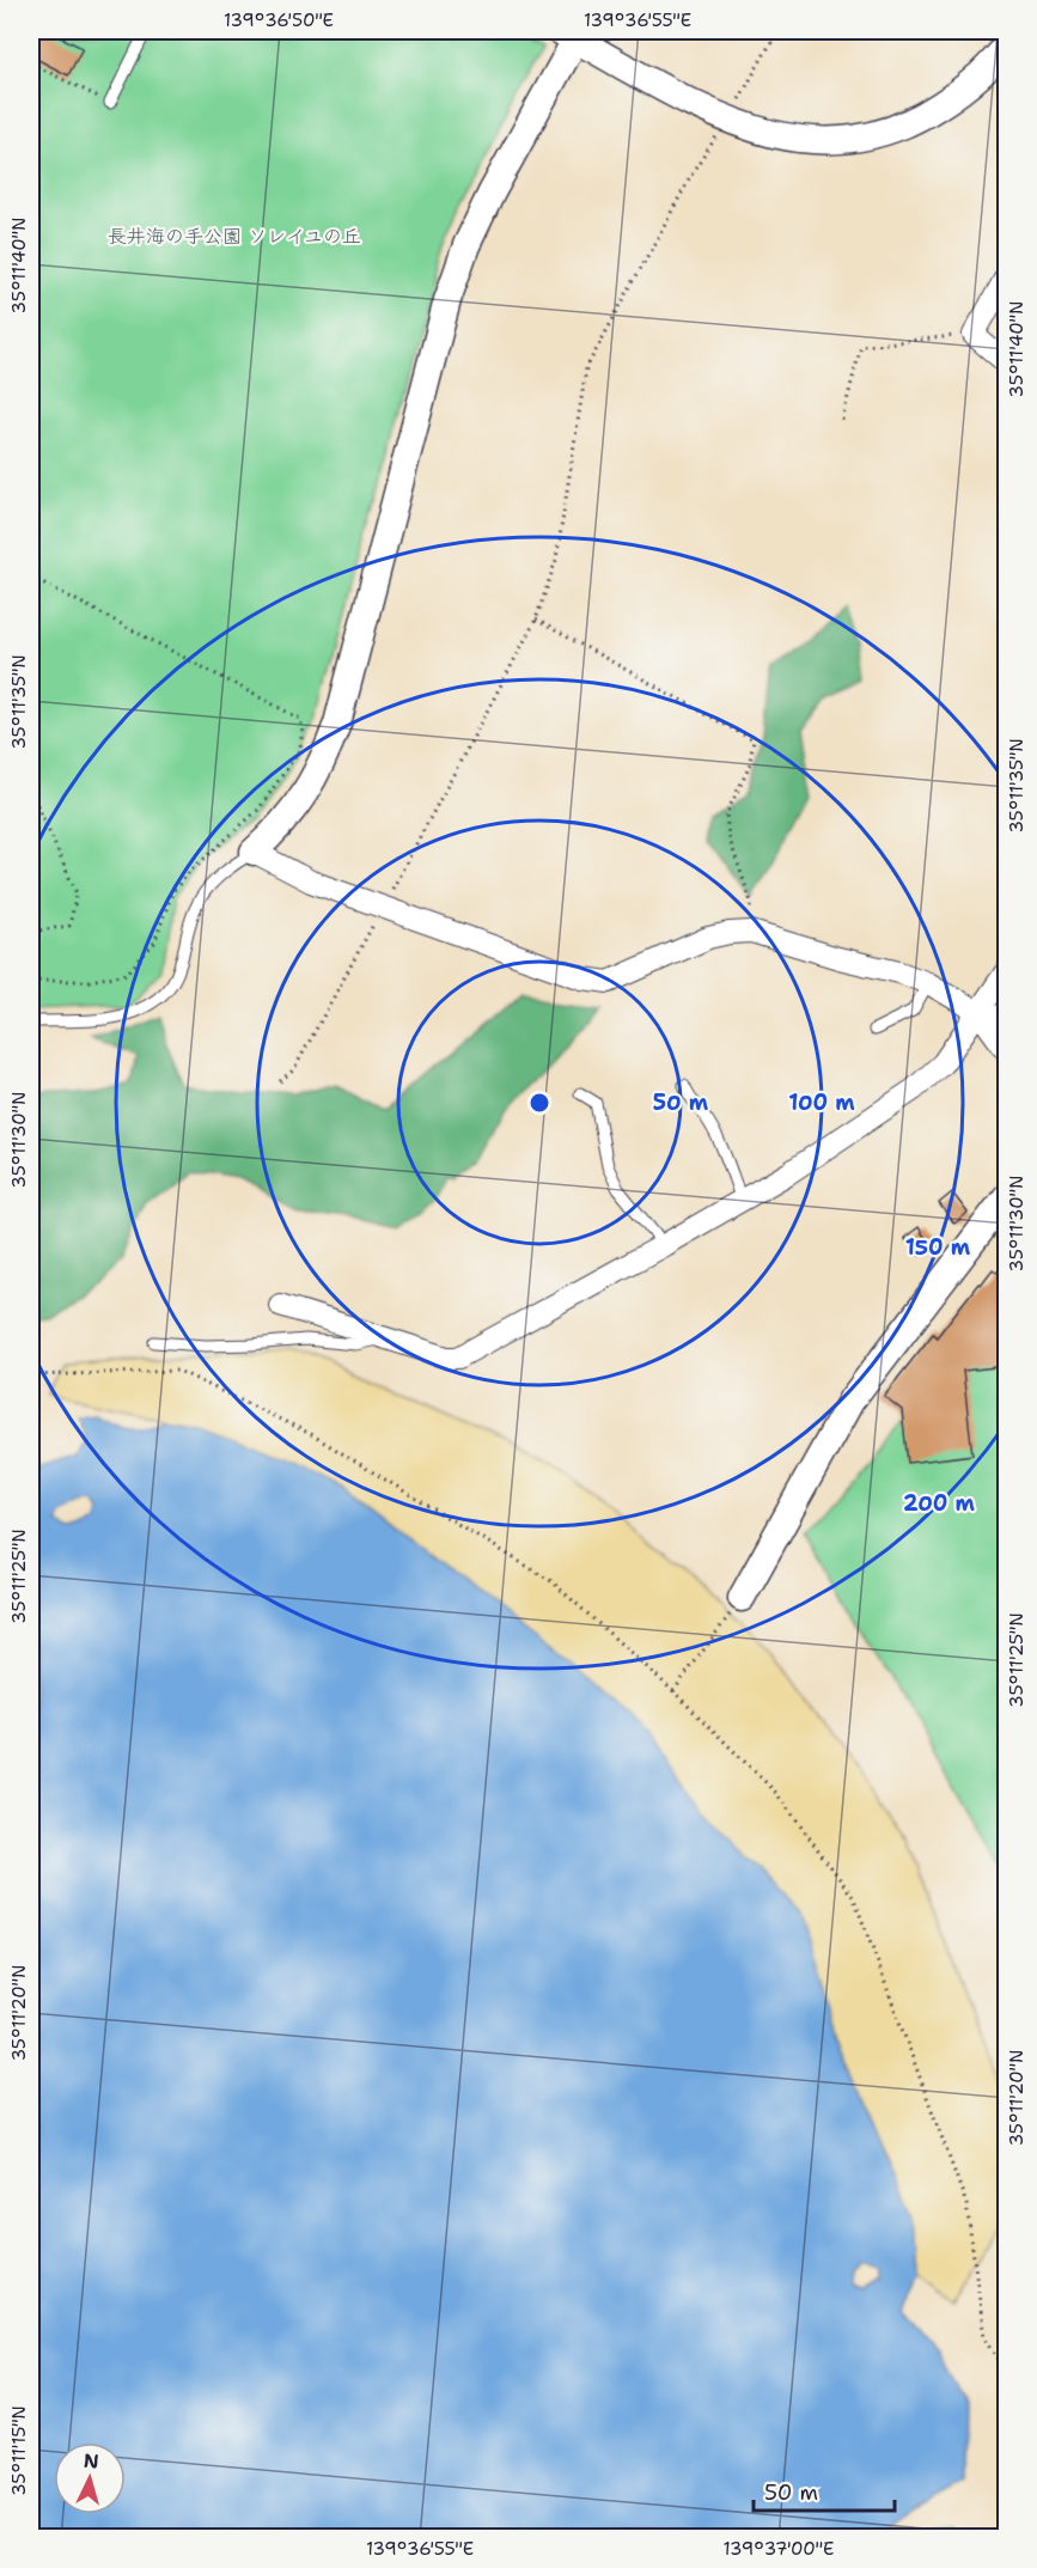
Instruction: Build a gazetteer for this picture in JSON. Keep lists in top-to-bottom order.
{
  "parks": ["長井海の手公園 ソレイユの丘"],
  "scale_bar": "50 m",
  "north": "top",
  "coordinates": [
    "139°36'50\"E",
    "139°36'55\"E",
    "35°11'40\"N",
    "35°11'35\"N",
    "35°11'30\"N",
    "35°11'25\"N",
    "35°11'20\"N",
    "35°11'15\"N",
    "139°37'00\"E"
  ],
  "rings": [
    "50 m",
    "100 m",
    "150 m",
    "200 m"
  ]
}
